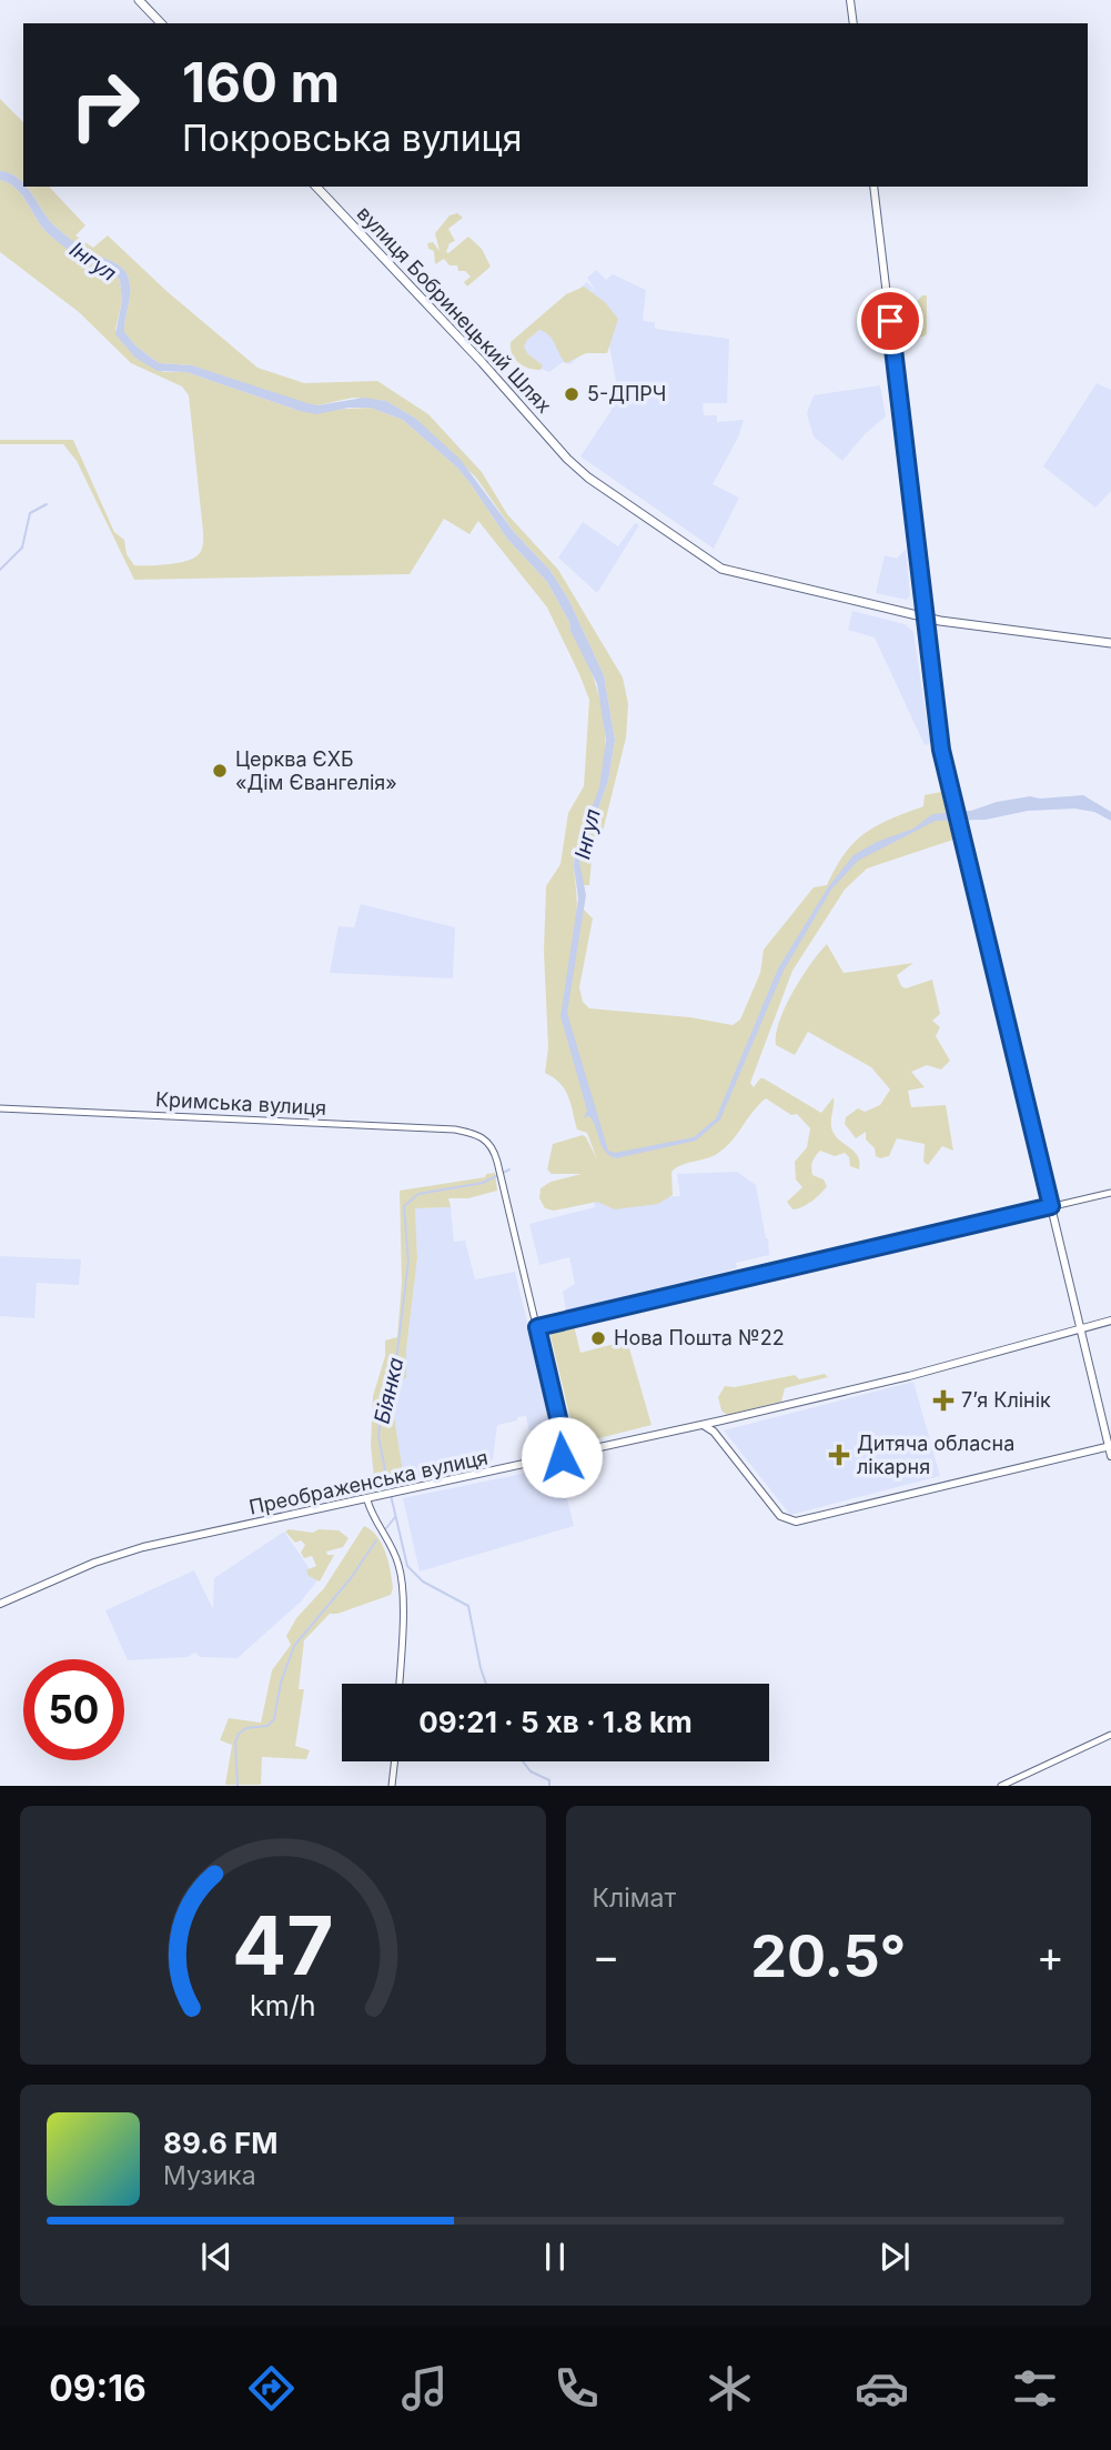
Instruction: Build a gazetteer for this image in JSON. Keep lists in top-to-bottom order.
{
  "streets": {
    "main road": ["вулиця Бобринецький Шлях", "Преображенська вулиця"],
    "street": ["Кримська вулиця"]
  },
  "water": ["Інгул", "Біянка"],
  "places": {
    "other": ["5-ДПРЧ", "Церква ЄХБ «Дім Євангелія»", "Нова Пошта №22"],
    "health": ["7ʼя Клінік", "Дитяча обласна лікарня"]
  },
  "page": {
    "turn": ["160 m", "Покровська вулиця"],
    "limit": "50",
    "trip": "09:21 · 5 хв · 1.8 km",
    "tile": "Клімат",
    "heat": ["−", "20.5°", "+"],
    "song": ["89.6 FM", "Музика"],
    "tabs": "09:16",
    "gauge": ["47", "km/h"]
  }
}
